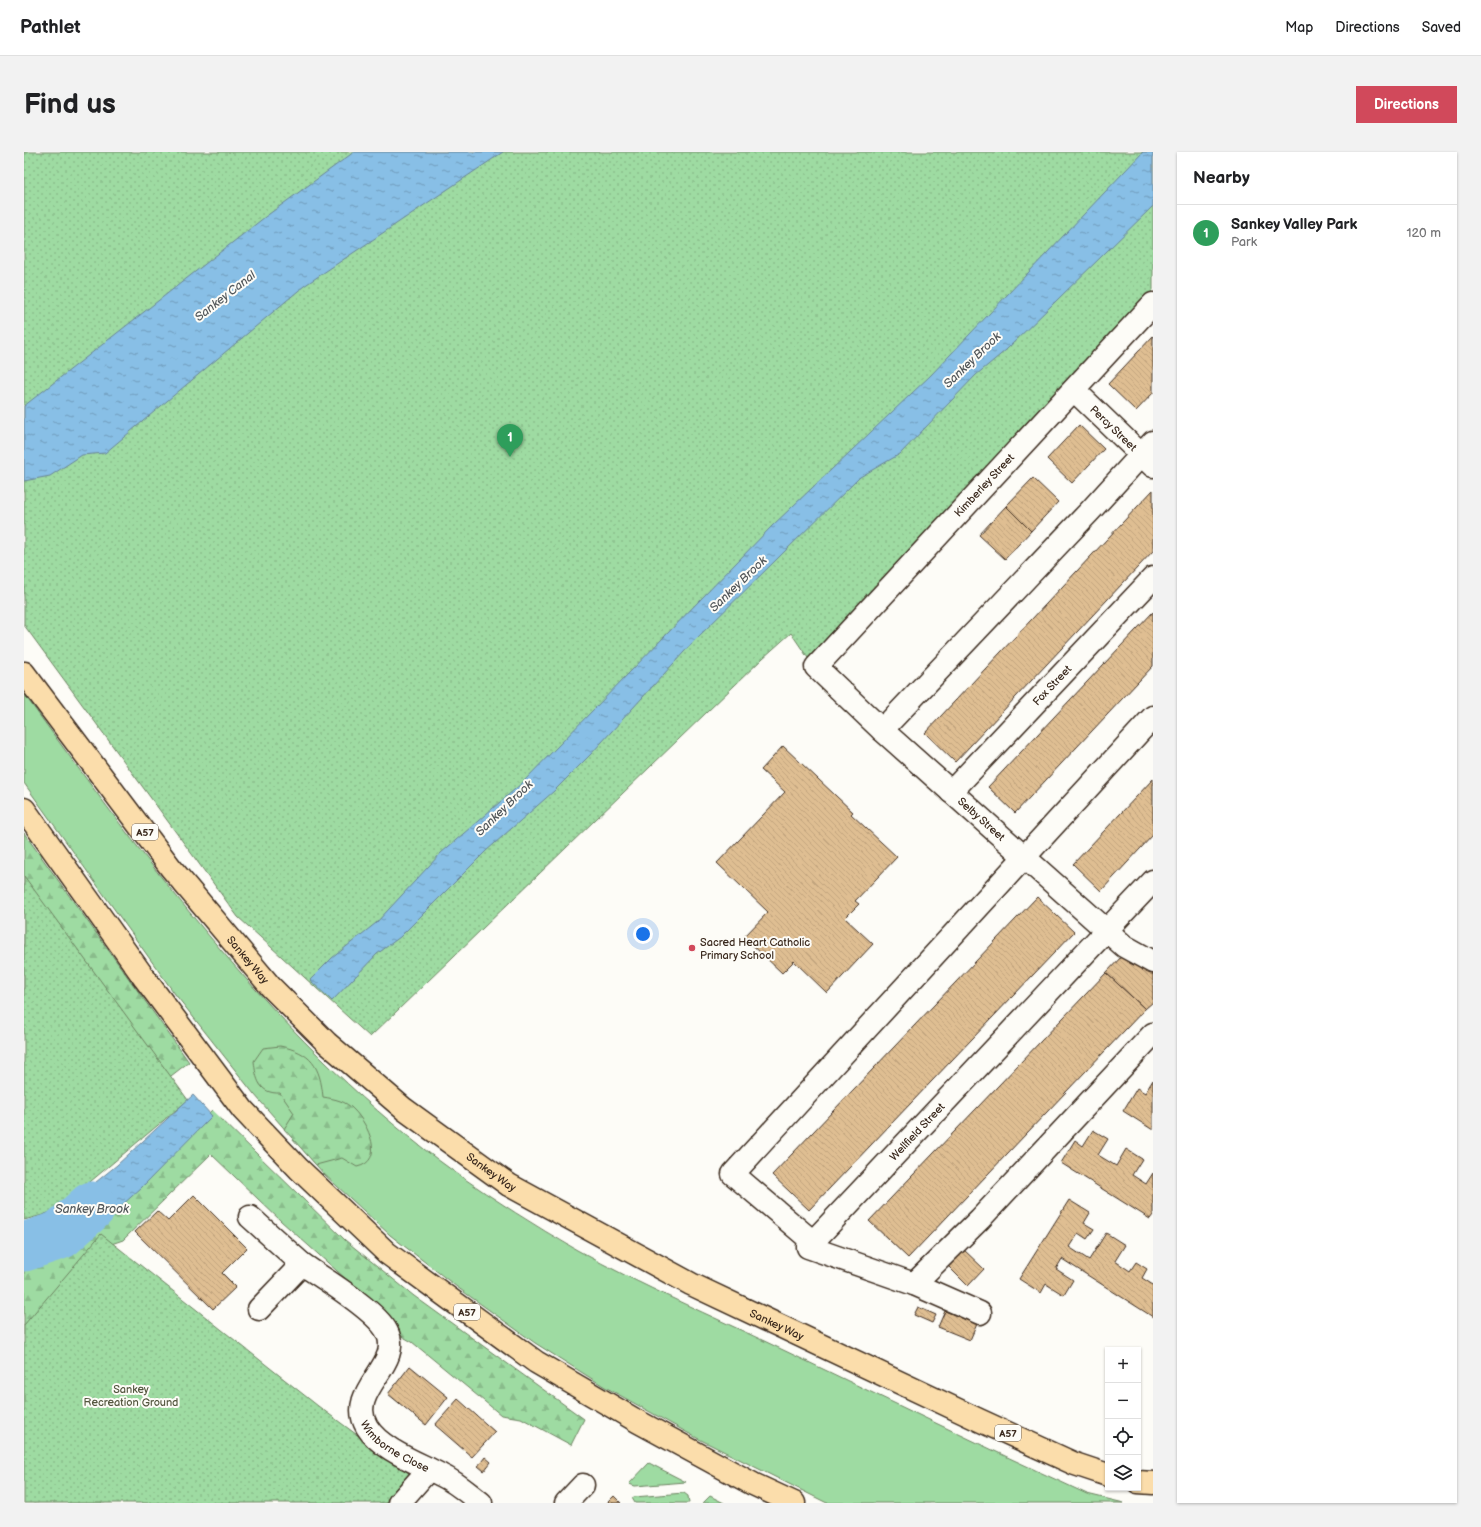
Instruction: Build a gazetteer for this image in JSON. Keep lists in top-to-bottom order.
{
  "streets": {
    "highway": ["A57", "Sankey Way"],
    "street": [
      "Percy Street",
      "Kimberley Street",
      "Fox Street",
      "Selby Street",
      "Wellfield Street",
      "Wimborne Close"
    ]
  },
  "crossings": [
    ["Percy Street", "Kimberley Street"],
    ["Kimberley Street", "Selby Street"],
    ["Fox Street", "Selby Street"],
    ["Selby Street", "Wellfield Street"]
  ],
  "water": ["Sankey Canal", "Sankey Brook"],
  "parks": ["Sankey Recreation Ground"],
  "places": ["Sacred Heart Catholic Primary School"],
  "page": {
    "header": "Pathlet",
    "nav": ["Map", "Directions", "Saved"],
    "buttons": "Directions",
    "title": "Find us",
    "heading": "Nearby",
    "list": [
      {
        "mark": "1",
        "name": "Sankey Valley Park",
        "note": "Park",
        "value": "120 m"
      }
    ],
    "pins": "1",
    "map_buttons": ["+", "−"]
  }
}
